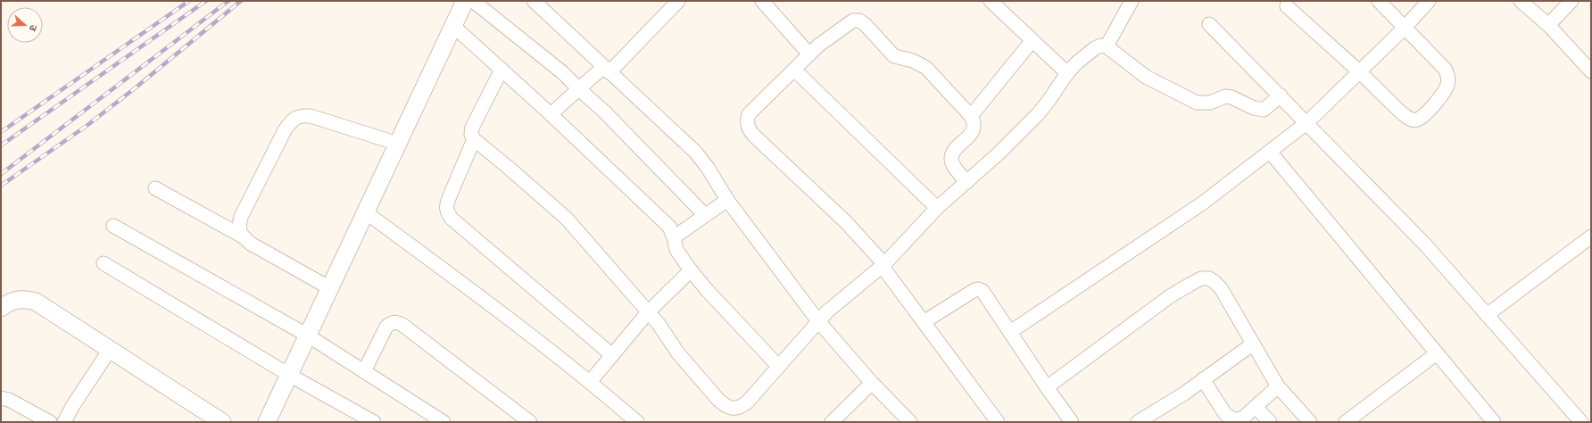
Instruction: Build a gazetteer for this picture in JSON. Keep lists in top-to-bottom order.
{
  "north": "right"
}
